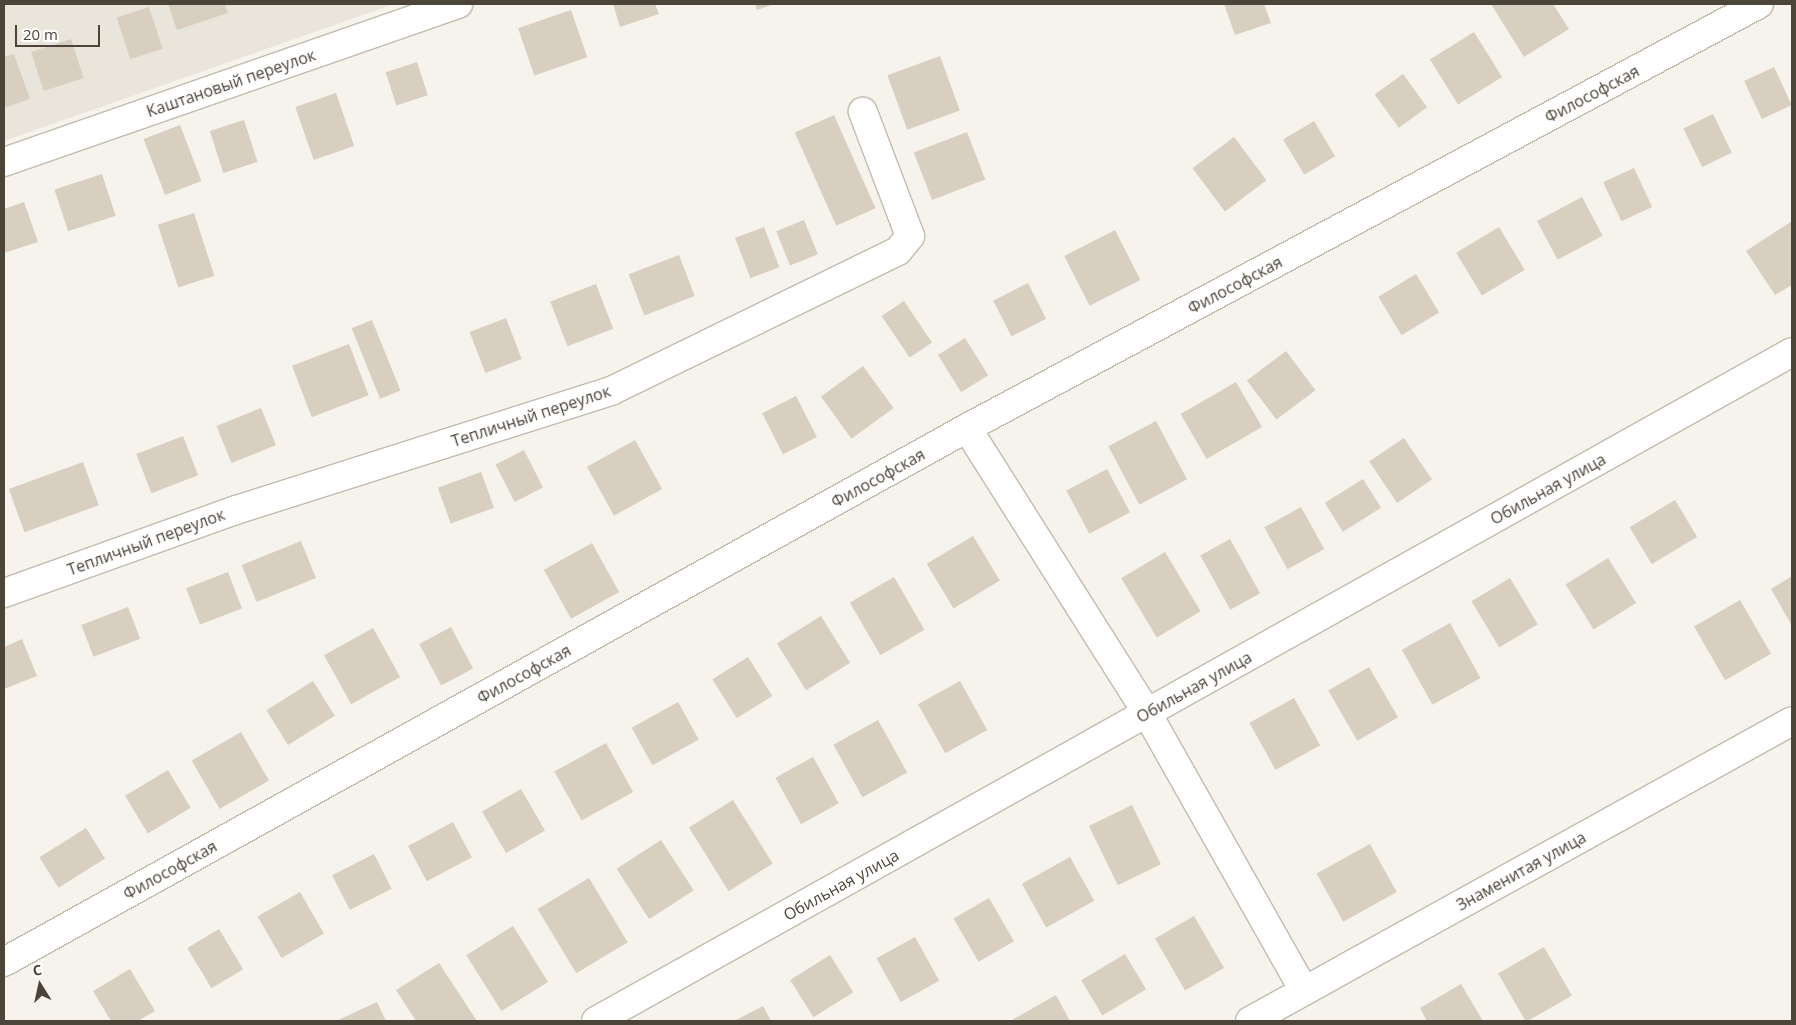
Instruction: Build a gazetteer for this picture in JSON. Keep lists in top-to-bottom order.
{
  "streets": {
    "street": [
      "Каштановый переулок",
      "Философская",
      "Тепличный переулок",
      "Обильная улица",
      "Знаменитая улица"
    ]
  },
  "scale_bar": "20 m",
  "north": "top"
}
